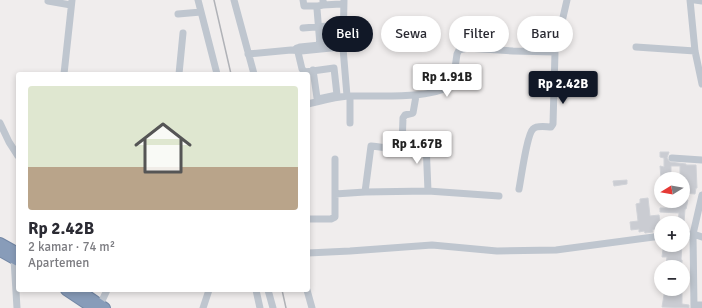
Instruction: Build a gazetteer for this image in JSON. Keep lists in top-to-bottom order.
{
  "north": "left",
  "page": {
    "chip": [
      "Beli",
      "Sewa",
      "Filter",
      "Baru"
    ],
    "price": ["Rp 1.91B", "Rp 2.42B", "Rp 1.67B"],
    "list": [
      {
        "name": "Rp 2.42B",
        "note": "2 kamar · 74 m² · Apartemen"
      }
    ],
    "map_buttons": ["+", "−"]
  }
}
